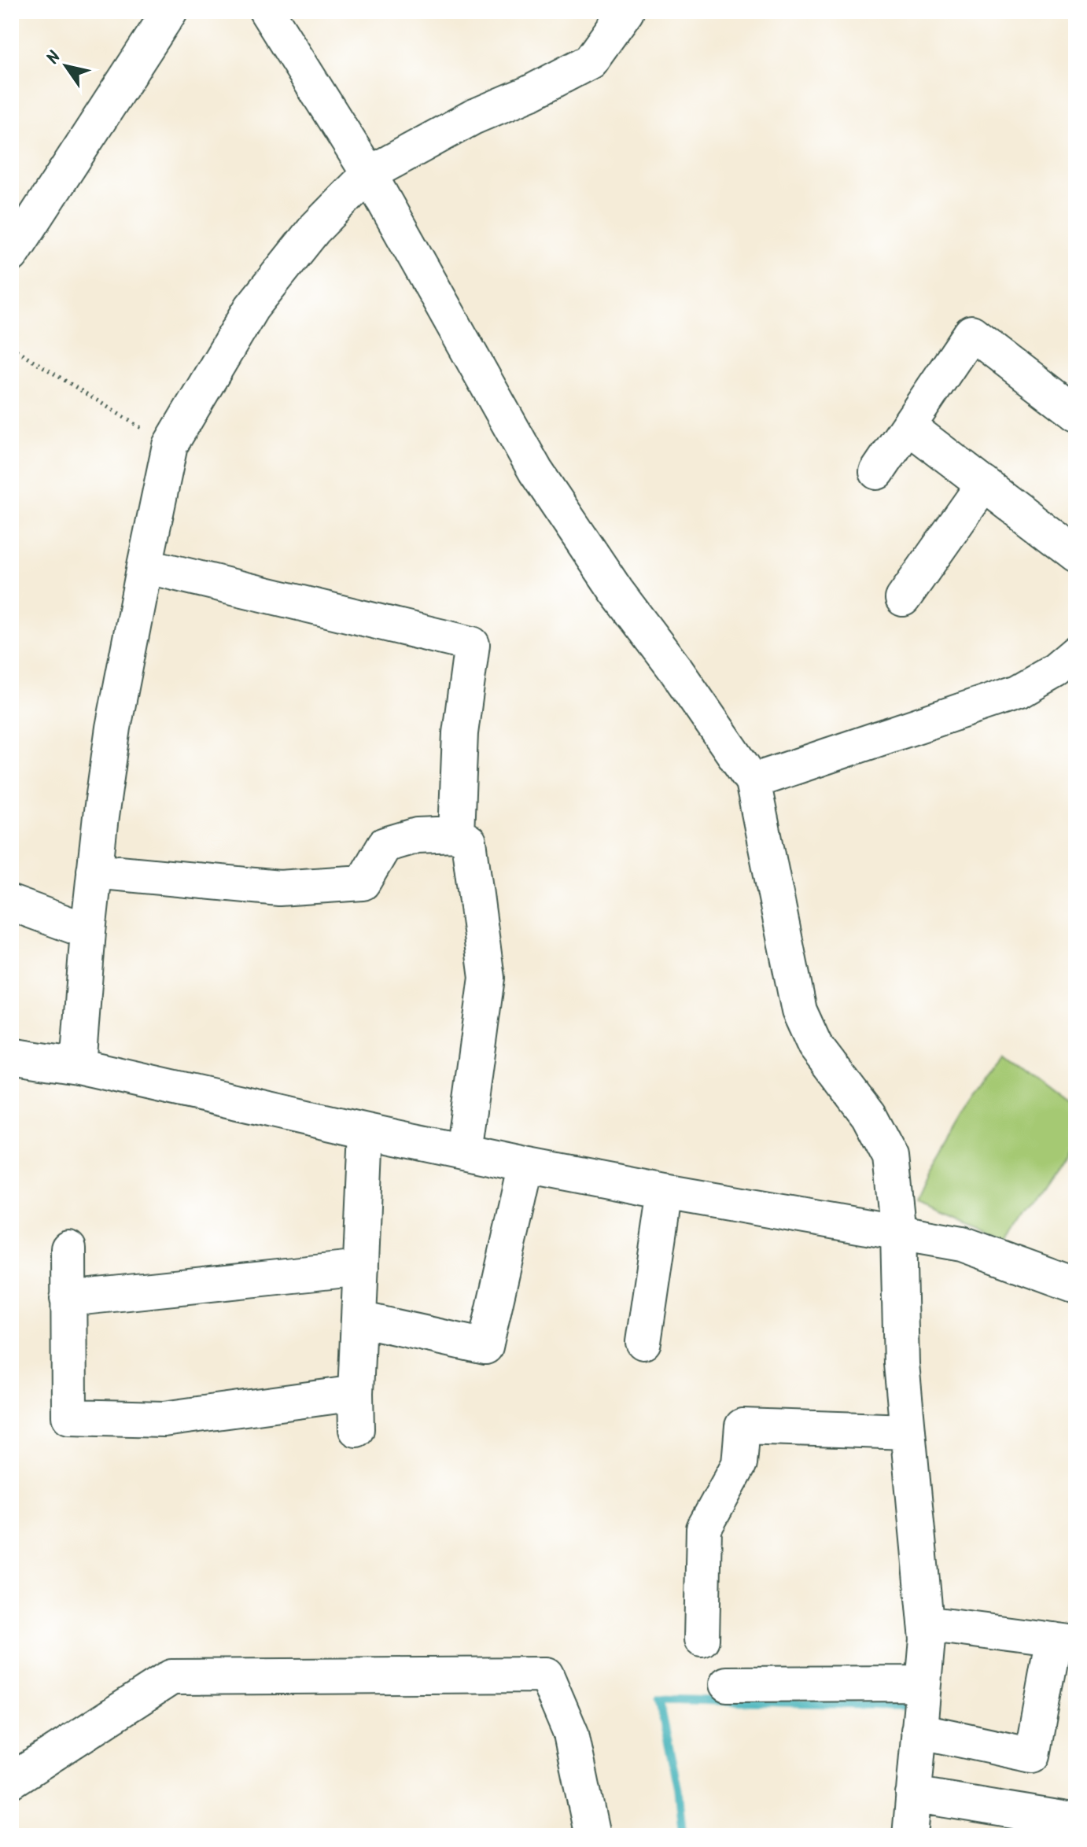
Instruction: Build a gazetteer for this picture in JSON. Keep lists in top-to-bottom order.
{
  "north": "top left"
}
